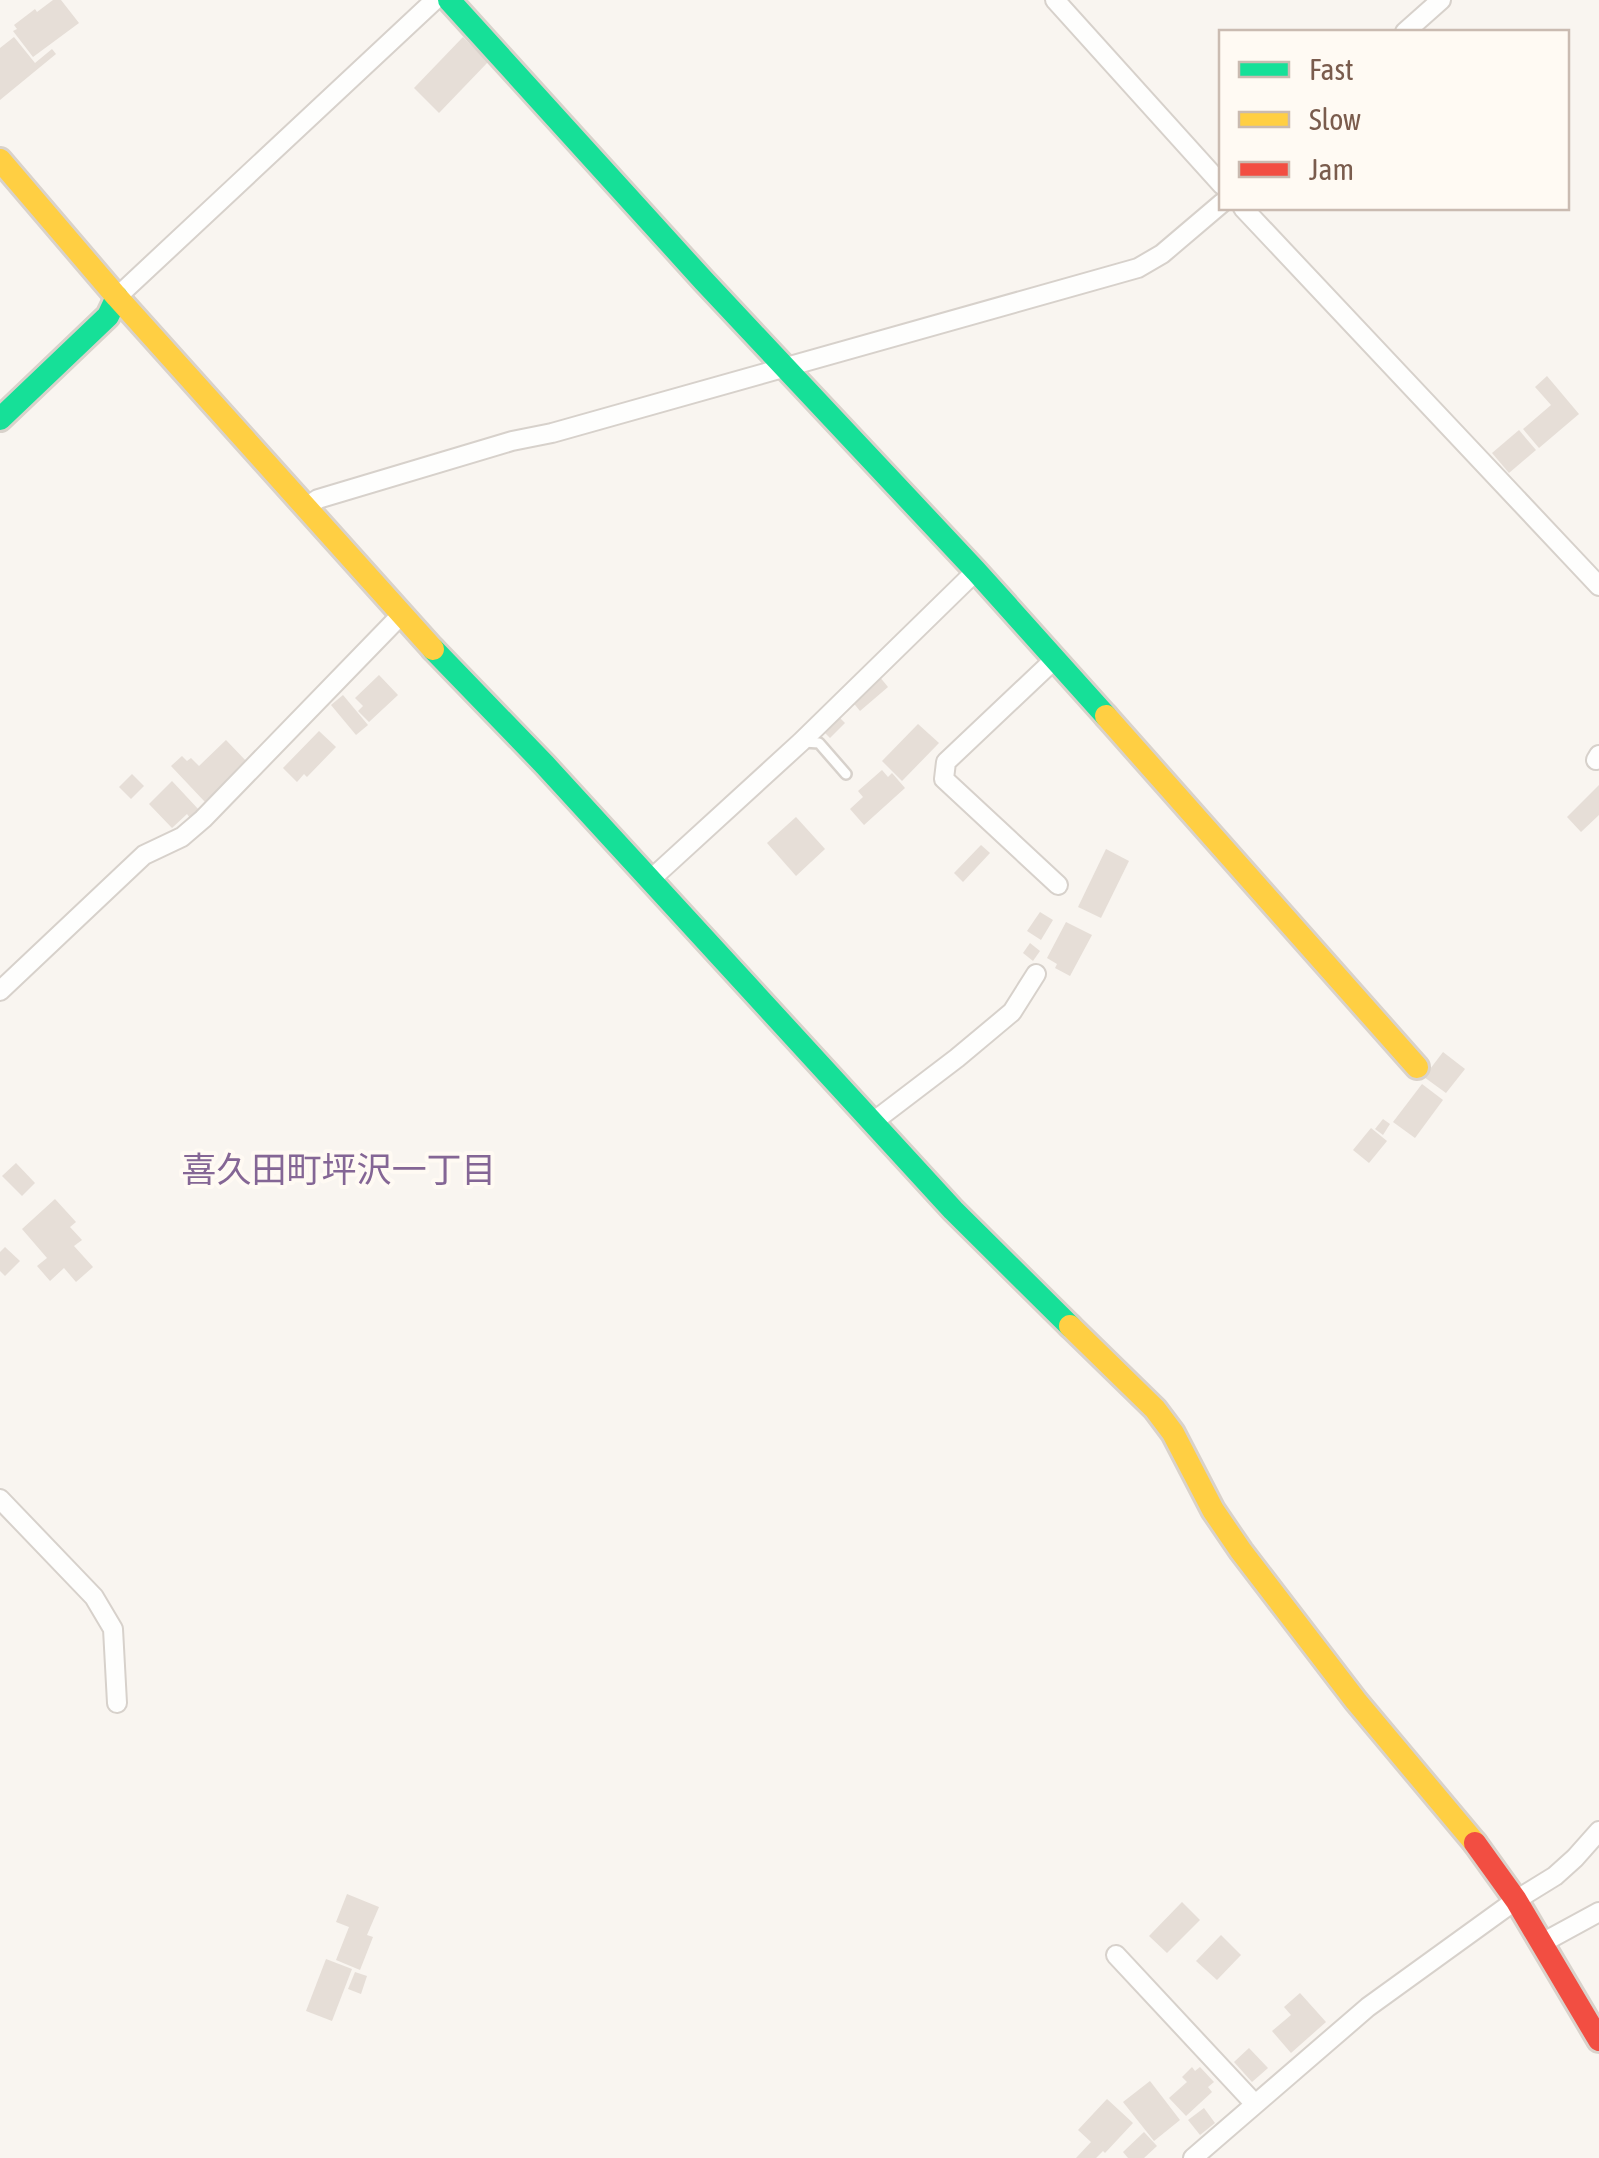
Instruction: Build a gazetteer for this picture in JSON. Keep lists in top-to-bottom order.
{
  "districts": ["喜久田町坪沢一丁目"],
  "legend": ["Fast", "Slow", "Jam"]
}
